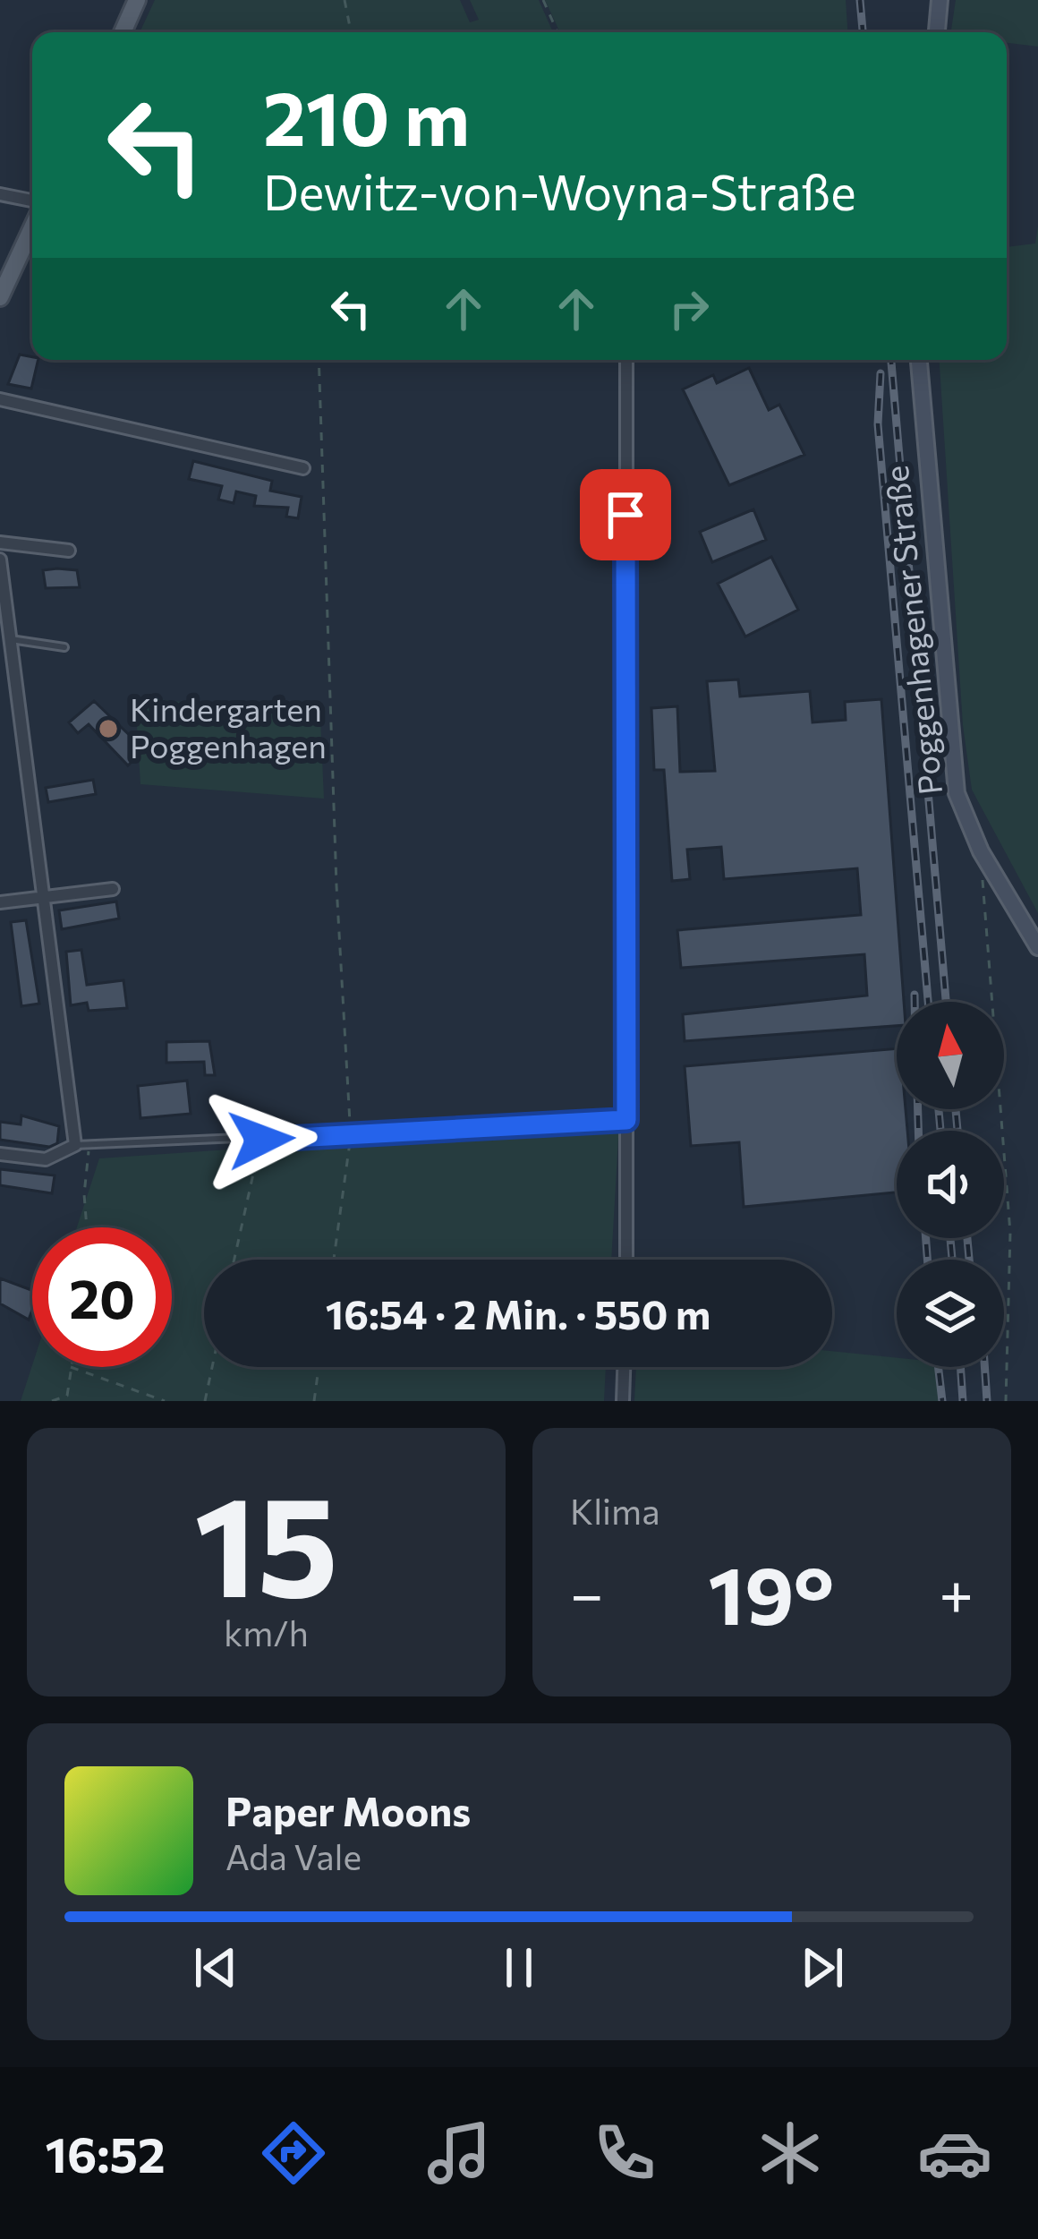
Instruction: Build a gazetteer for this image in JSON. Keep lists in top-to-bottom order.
{
  "streets": {
    "street": ["Poggenhagener Straße"]
  },
  "places": ["Kindergarten Poggenhagen"],
  "north": "top",
  "page": {
    "turn": ["210 m", "Dewitz-von-Woyna-Straße"],
    "limit": "20",
    "trip": "16:54 · 2 Min. · 550 m",
    "tile": [
      ["15", "km/h"],
      "Klima"
    ],
    "heat": ["−", "19°", "+"],
    "song": ["Paper Moons", "Ada Vale"],
    "tabs": "16:52"
  }
}
